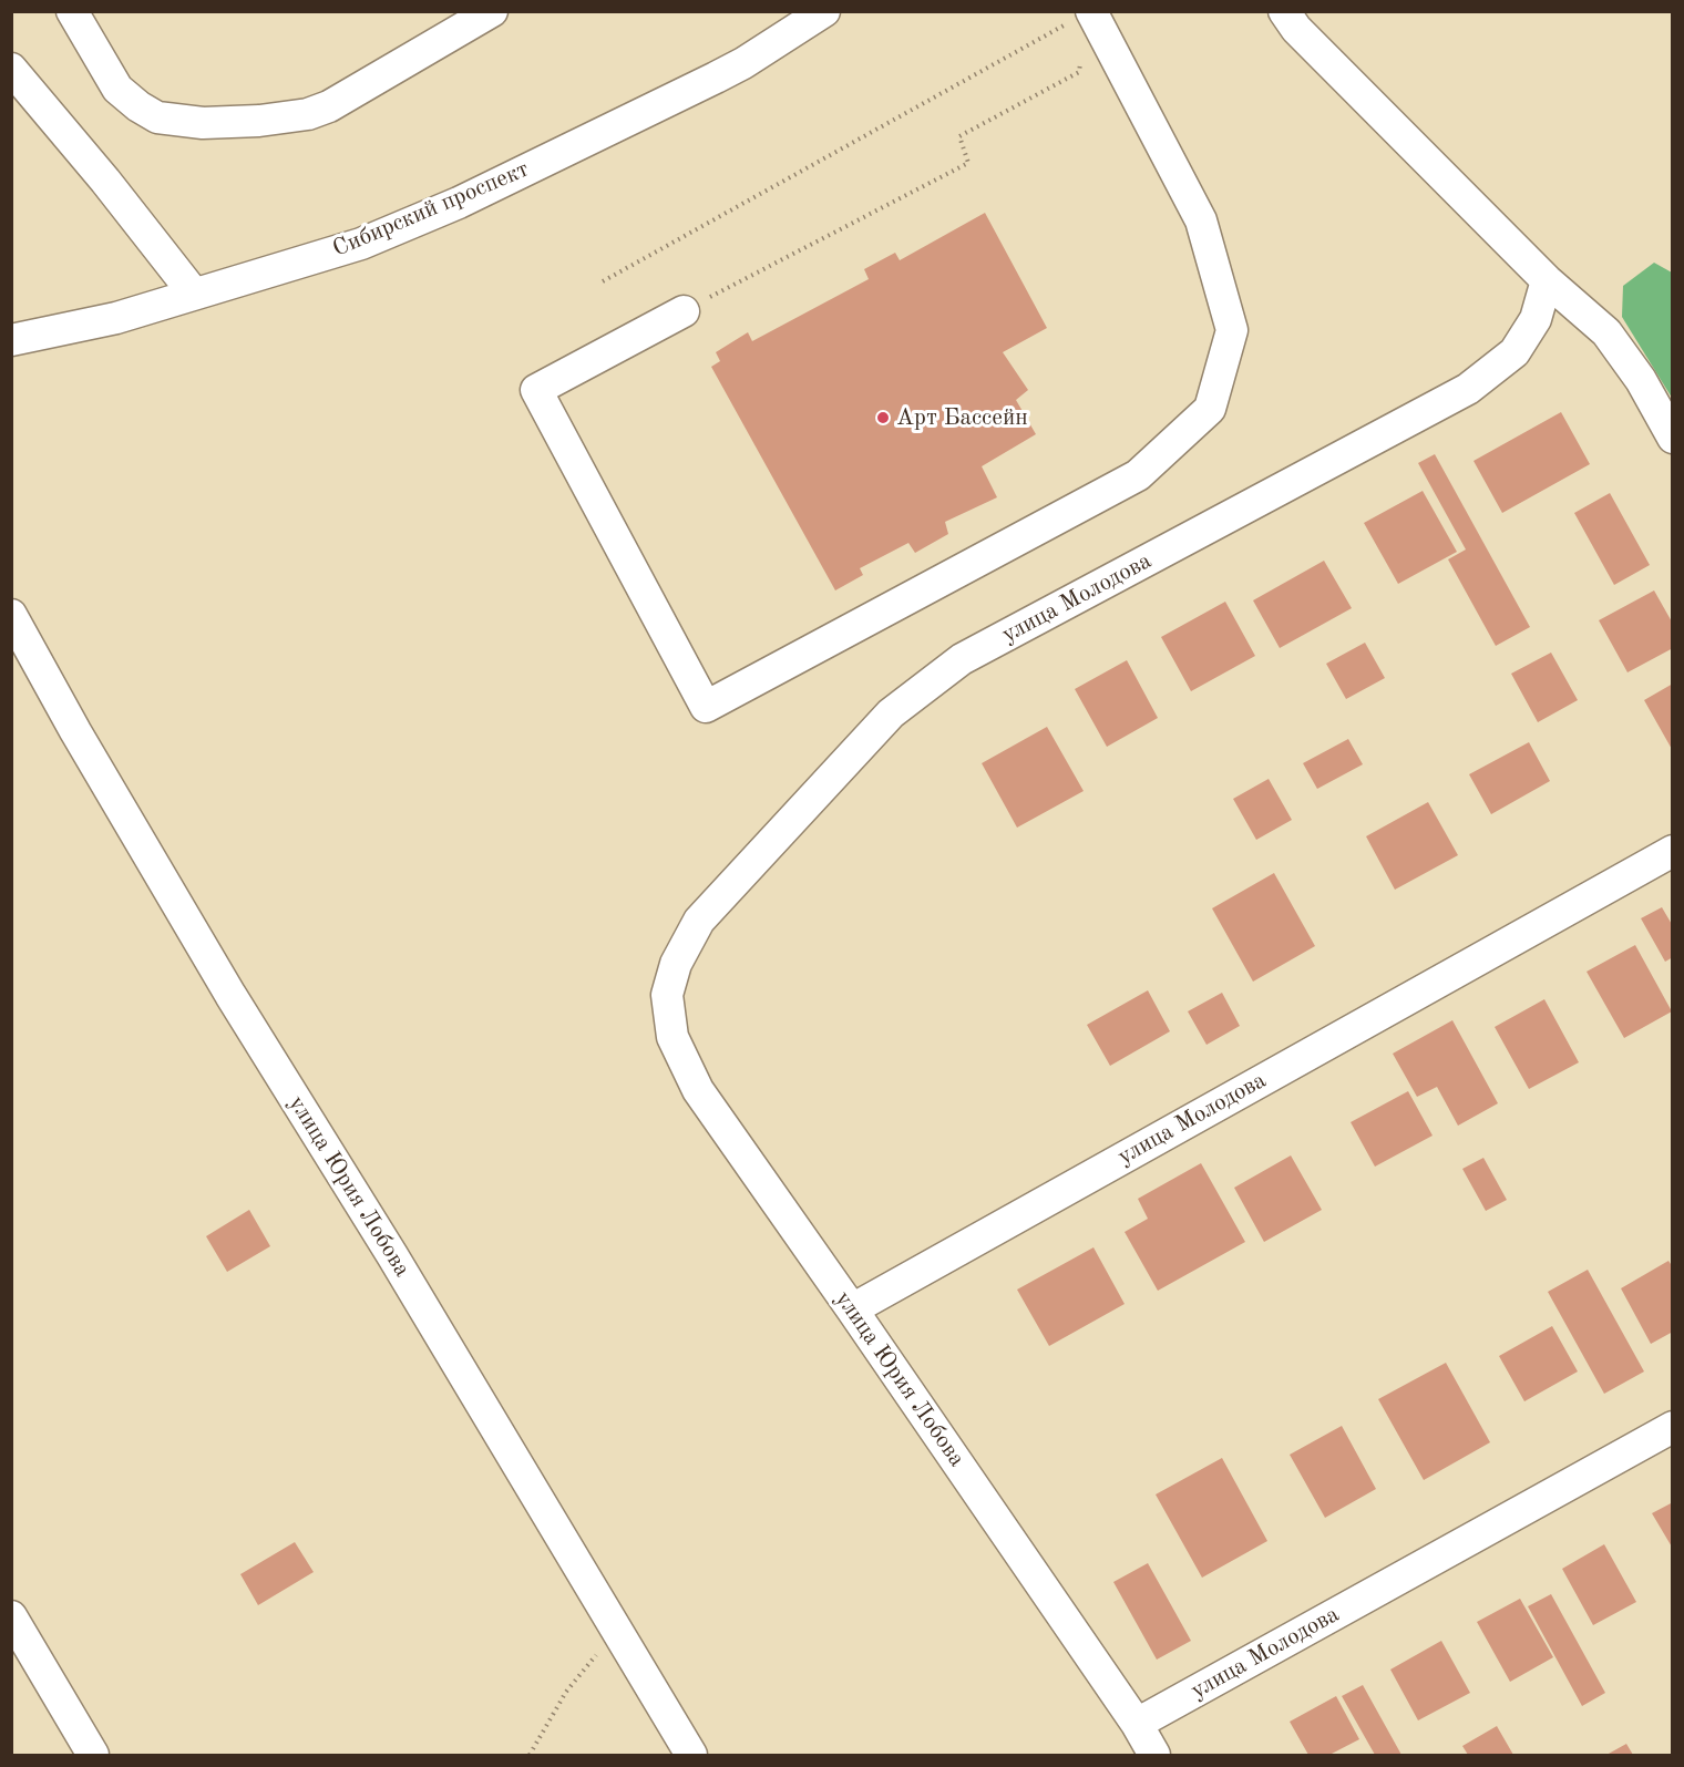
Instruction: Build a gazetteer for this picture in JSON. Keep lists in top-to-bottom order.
{
  "streets": {
    "street": ["Сибирский проспект", "улица Молодова", "улица Юрия Лобова"]
  },
  "crossings": [
    ["улица Молодова", "улица Юрия Лобова"]
  ],
  "places": ["Арт Бассейн"]
}
